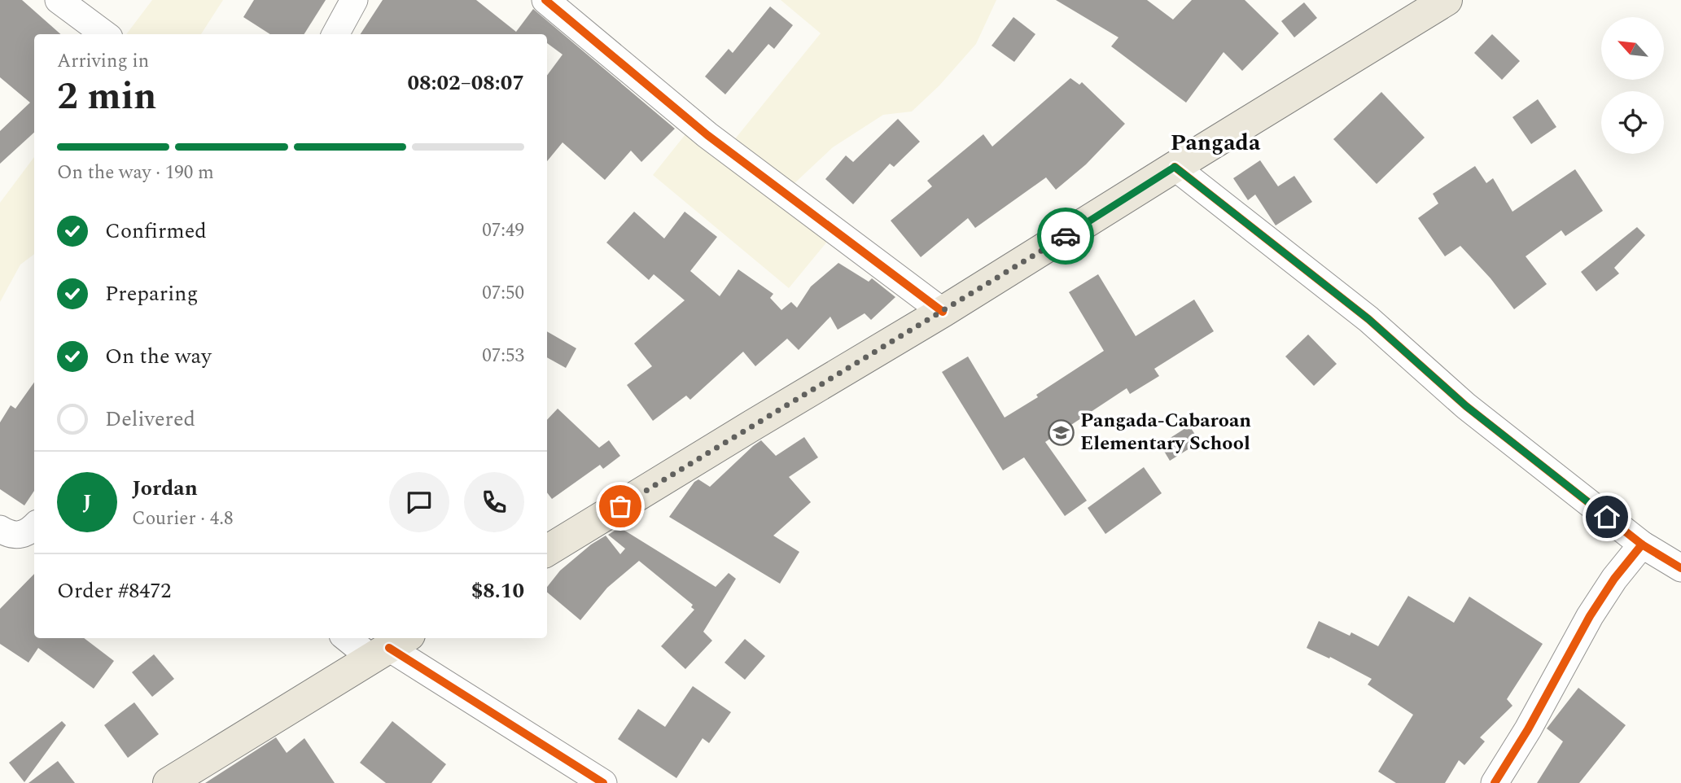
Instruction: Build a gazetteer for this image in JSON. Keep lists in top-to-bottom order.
{
  "districts": ["Pangada"],
  "places": {
    "school or university": ["Pangada-Cabaroan Elementary School"]
  },
  "north": "top left",
  "page": {
    "heading": ["2 min", "Arriving in", "08:02–08:07"],
    "panel": [
      "Jordan",
      "Courier · 4.8",
      "Order #8472",
      "$8.10"
    ],
    "bar": "On the way · 190 m",
    "list": [
      ["Confirmed", "07:49"],
      ["Preparing", "07:50"],
      ["On the way", "07:53"],
      "Delivered"
    ],
    "round": "J"
  }
}
